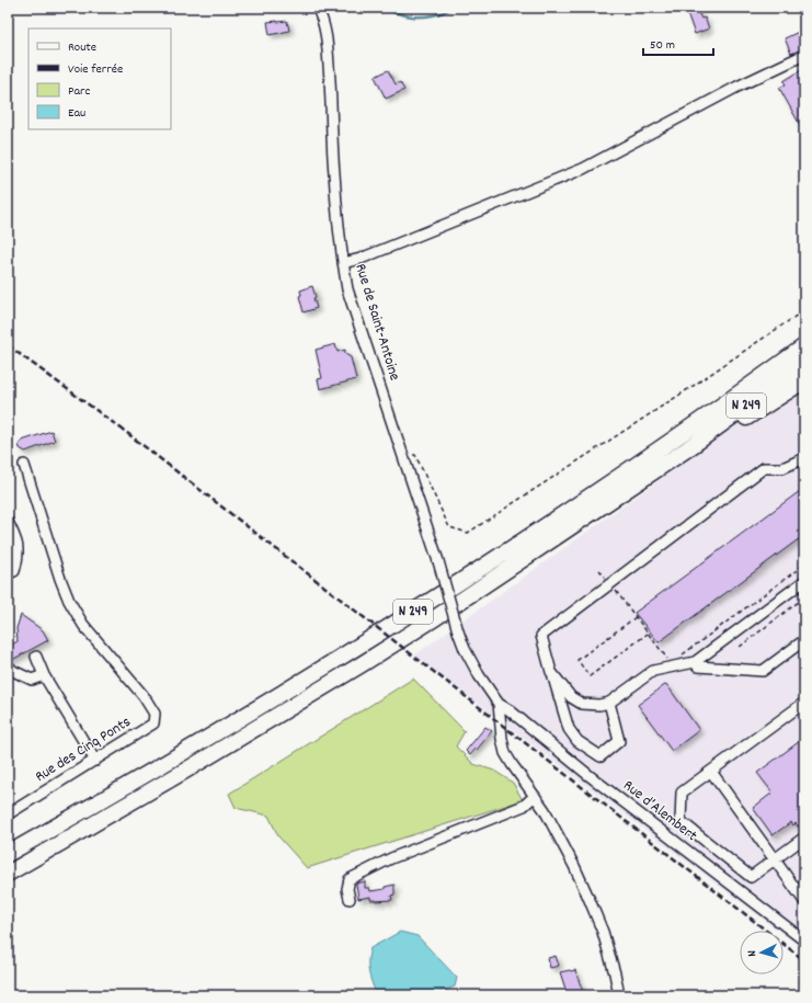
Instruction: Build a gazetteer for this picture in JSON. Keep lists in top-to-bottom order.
{
  "streets": {
    "highway": ["N 249"],
    "street": ["Rue de Saint-Antoine", "Rue des Cinq Ponts", "Rue d’Alembert"]
  },
  "crossings": [
    ["Rue de Saint-Antoine", "Rue d’Alembert"]
  ],
  "legend": [
    "Route",
    "Voie ferrée",
    "Parc",
    "Eau"
  ],
  "scale_bar": "50 m",
  "north": "left"
}
